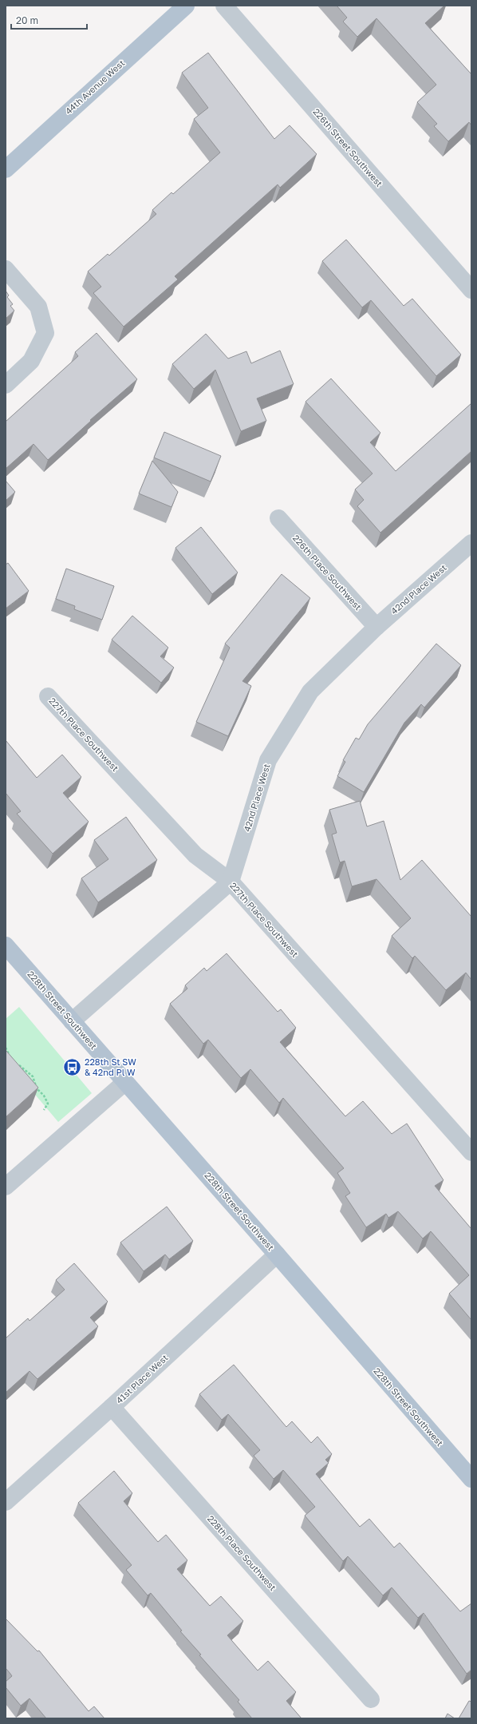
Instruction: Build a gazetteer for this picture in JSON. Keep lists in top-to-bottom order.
{
  "streets": {
    "main road": ["44th Avenue West", "228th Street Southwest"],
    "street": [
      "226th Street Southwest",
      "226th Place Southwest",
      "42nd Place West",
      "227th Place Southwest",
      "41st Place West",
      "228th Place Southwest"
    ]
  },
  "crossings": [
    ["226th Place Southwest", "42nd Place West"],
    ["42nd Place West", "227th Place Southwest"],
    ["228th Street Southwest", "41st Place West"],
    ["41st Place West", "228th Place Southwest"]
  ],
  "places": {
    "bus stop": ["228th St SW & 42nd Pl W"]
  },
  "scale_bar": "20 m"
}
